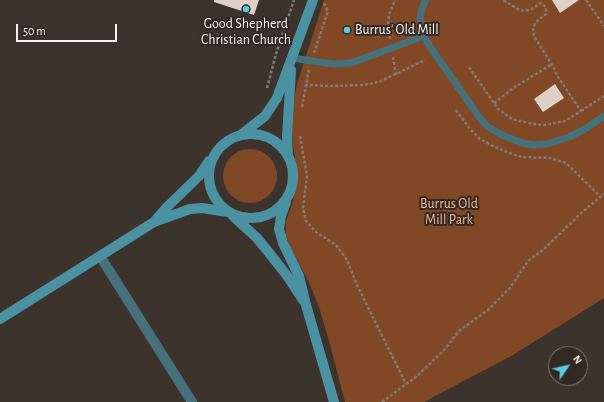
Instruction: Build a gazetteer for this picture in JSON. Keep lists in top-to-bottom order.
{
  "parks": ["Burrus Old Mill Park"],
  "places": ["Good Shepherd Christian Church", "Burrus' Old Mill"],
  "scale_bar": "50 m",
  "north": "top right"
}
